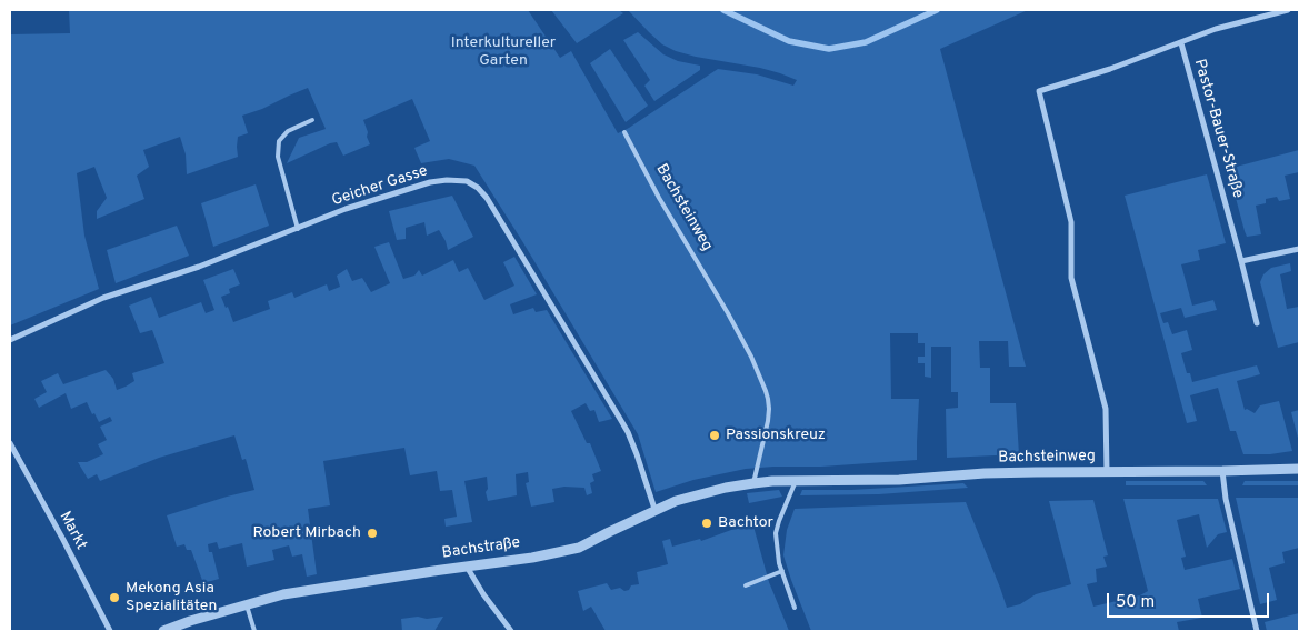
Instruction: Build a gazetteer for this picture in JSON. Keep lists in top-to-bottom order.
{
  "streets": {
    "street": [
      "Pastor-Bauer-Straße",
      "Geicher Gasse",
      "Bachsteinweg",
      "Markt",
      "Bachstraße"
    ]
  },
  "crossings": [
    ["Pastor-Bauer-Straße", "Bachsteinweg"],
    ["Geicher Gasse", "Bachstraße"],
    ["Bachsteinweg", "Bachstraße"]
  ],
  "parks": ["Interkultureller Garten"],
  "places": [
    "Passionskreuz",
    "Bachtor",
    "Robert Mirbach",
    "Mekong Asia Spezialitäten"
  ],
  "scale_bar": "50 m"
}
